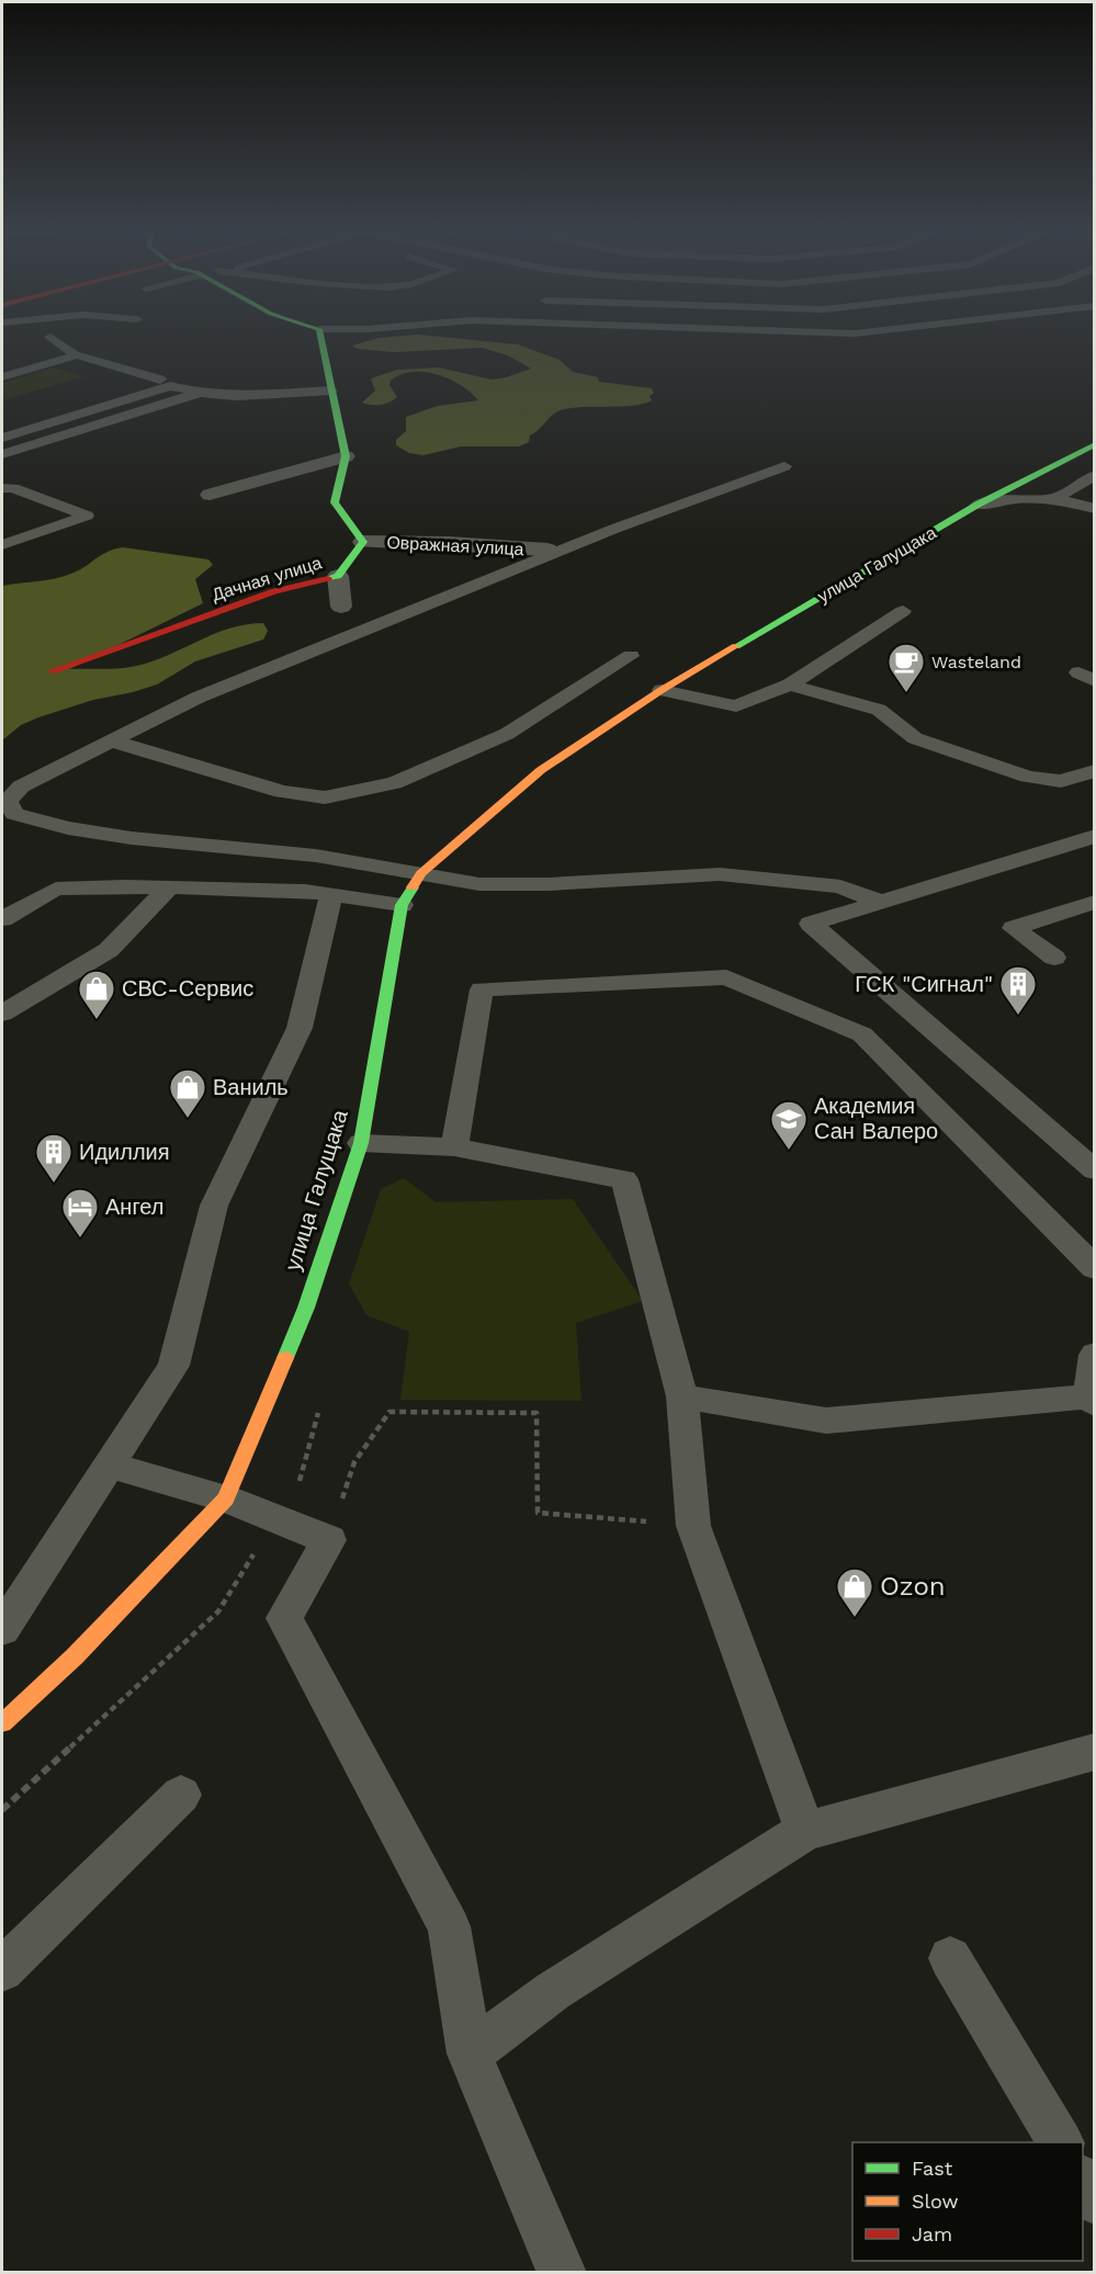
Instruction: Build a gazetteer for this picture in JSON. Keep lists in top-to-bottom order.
{
  "streets": {
    "street": ["Овражная улица", "улица Галущака", "Дачная улица"]
  },
  "crossings": [
    ["Овражная улица", "Дачная улица"]
  ],
  "places": {
    "cafe": ["Wasteland"],
    "building": ["ГСК \"Сигнал\"", "Идиллия"],
    "shop": ["СВС-Сервис", "Ваниль", "Ozon"],
    "school or university": ["Академия Сан Валеро"],
    "hotel": ["Ангел"]
  },
  "legend": ["Fast", "Slow", "Jam"]
}
